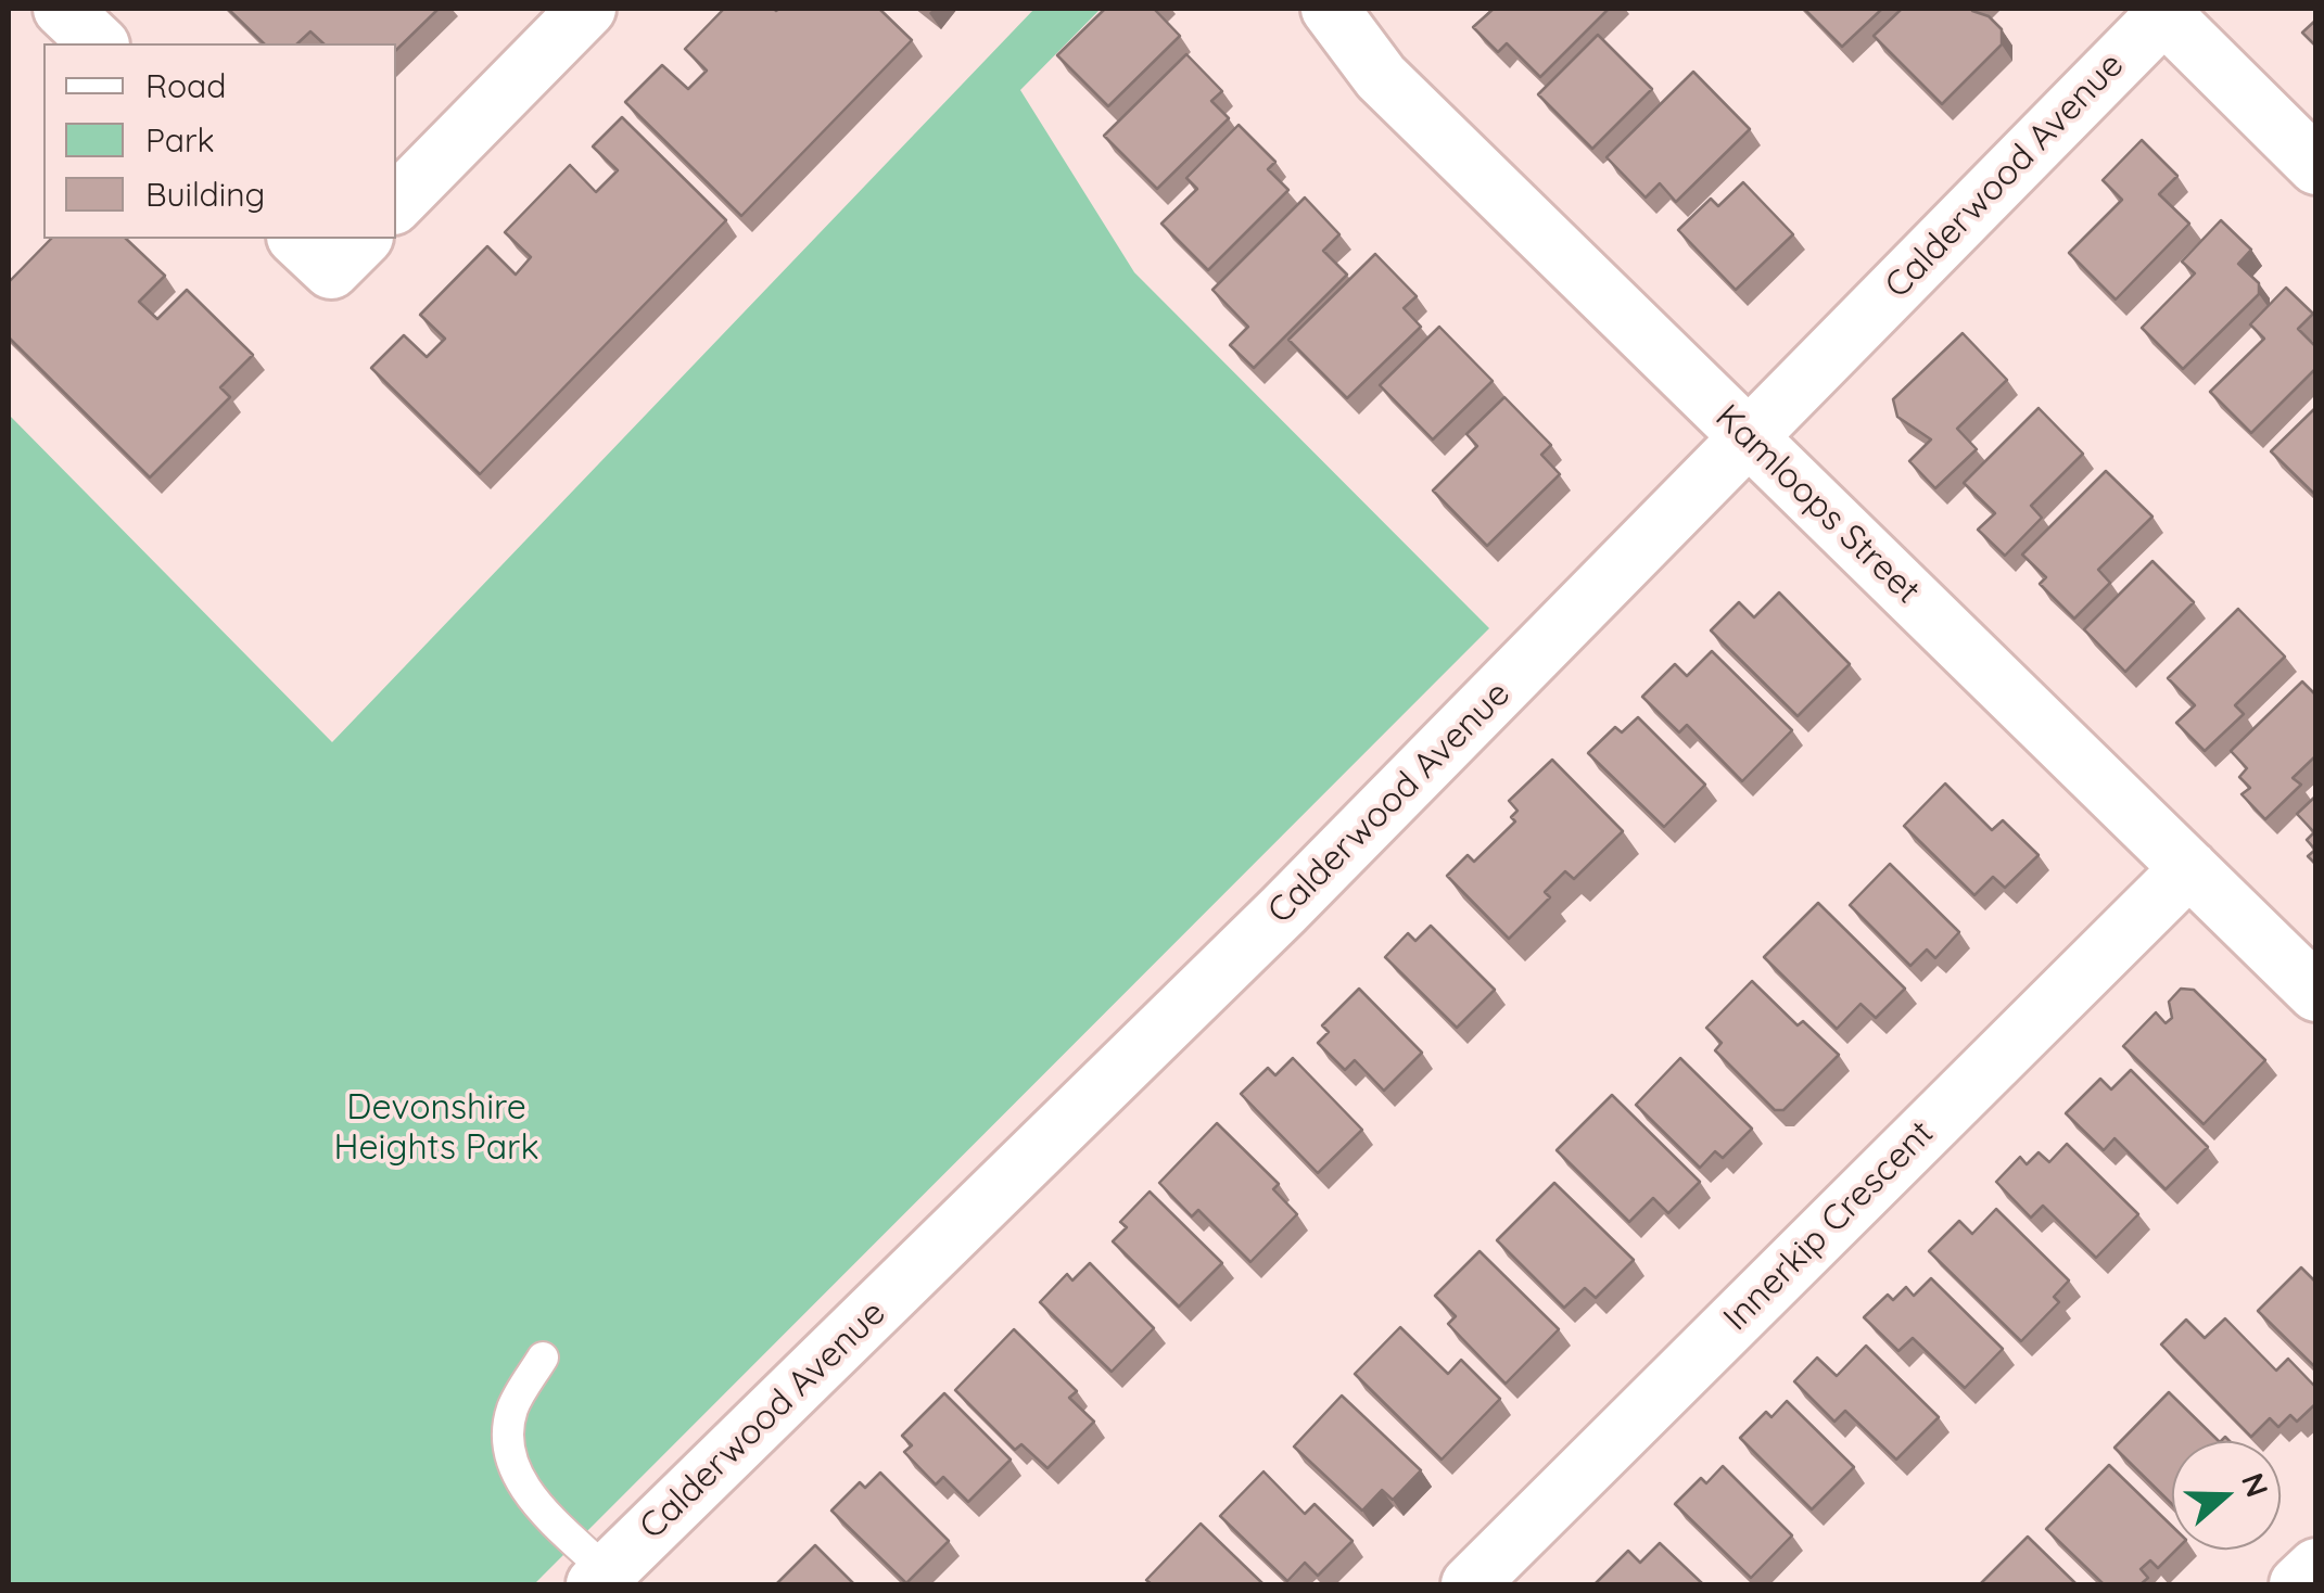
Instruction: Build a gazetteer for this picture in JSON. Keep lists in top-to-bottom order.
{
  "streets": {
    "street": ["Calderwood Avenue", "Kamloops Street", "Innerkip Crescent"]
  },
  "crossings": [
    ["Calderwood Avenue", "Kamloops Street"],
    ["Kamloops Street", "Innerkip Crescent"]
  ],
  "parks": ["Devonshire Heights Park"],
  "legend": ["Road", "Park", "Building"],
  "north": "right"
}
